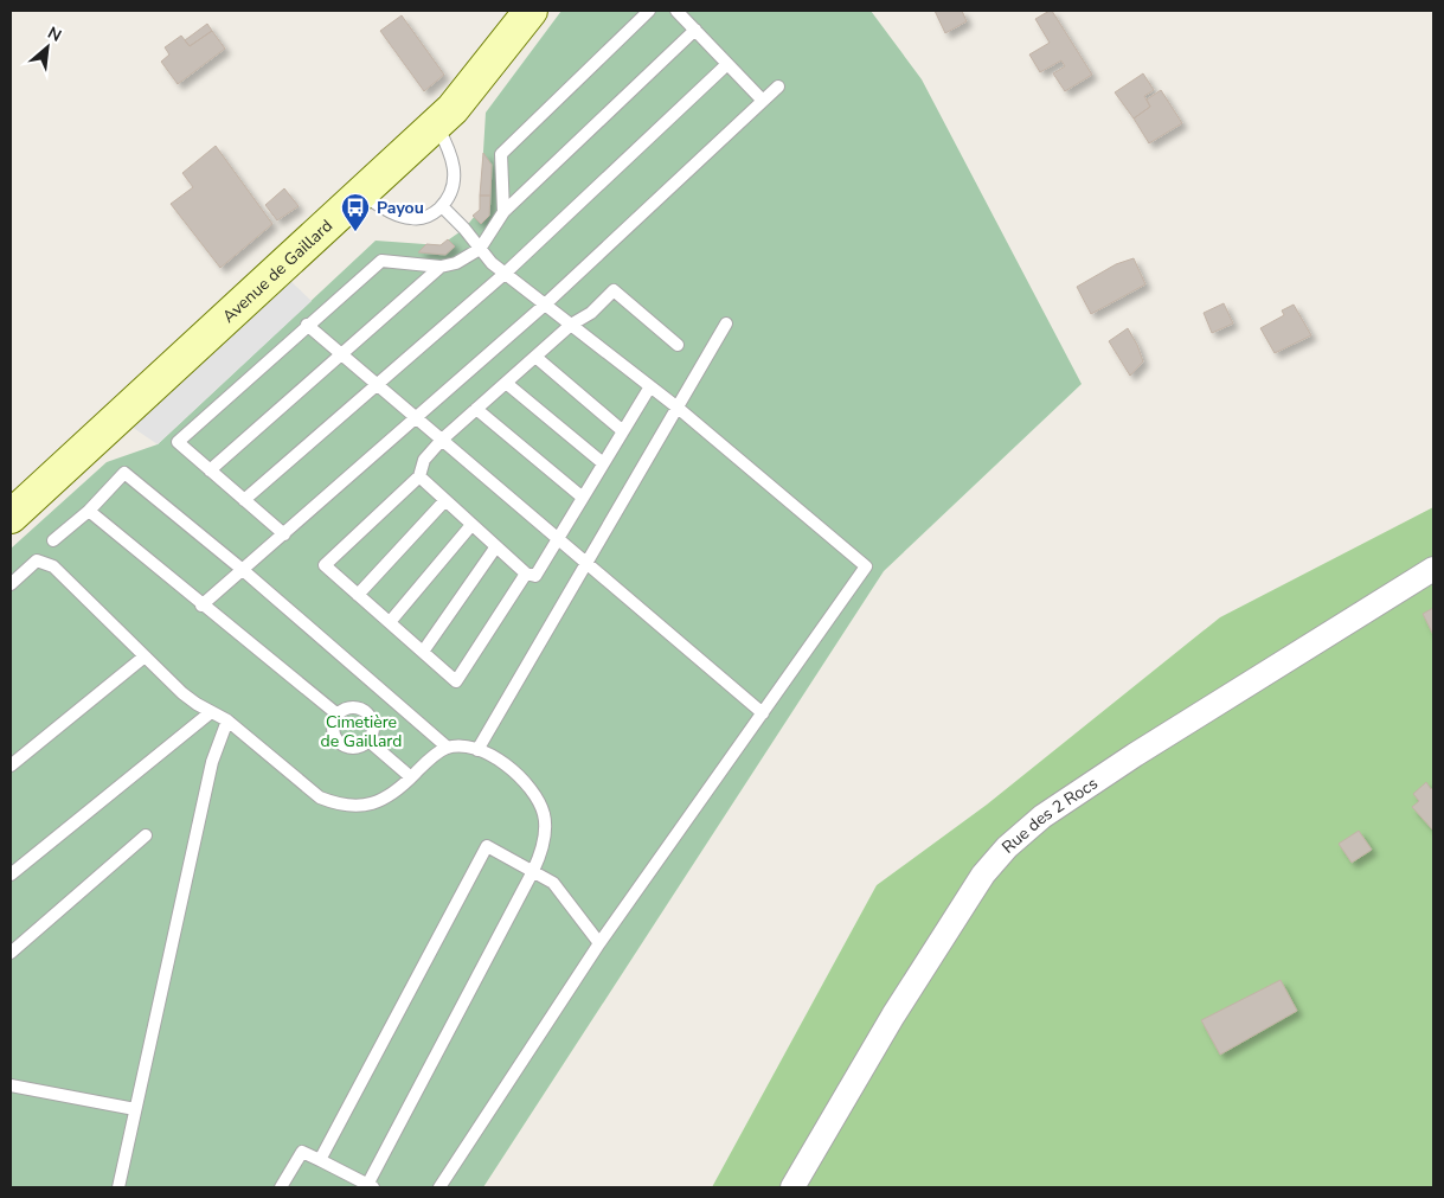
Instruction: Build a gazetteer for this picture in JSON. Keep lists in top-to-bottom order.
{
  "streets": {
    "street": ["Avenue de Gaillard", "Rue des 2 Rocs"]
  },
  "parks": ["Cimetière de Gaillard"],
  "places": {
    "bus stop": ["Payou"]
  },
  "north": "top right"
}
